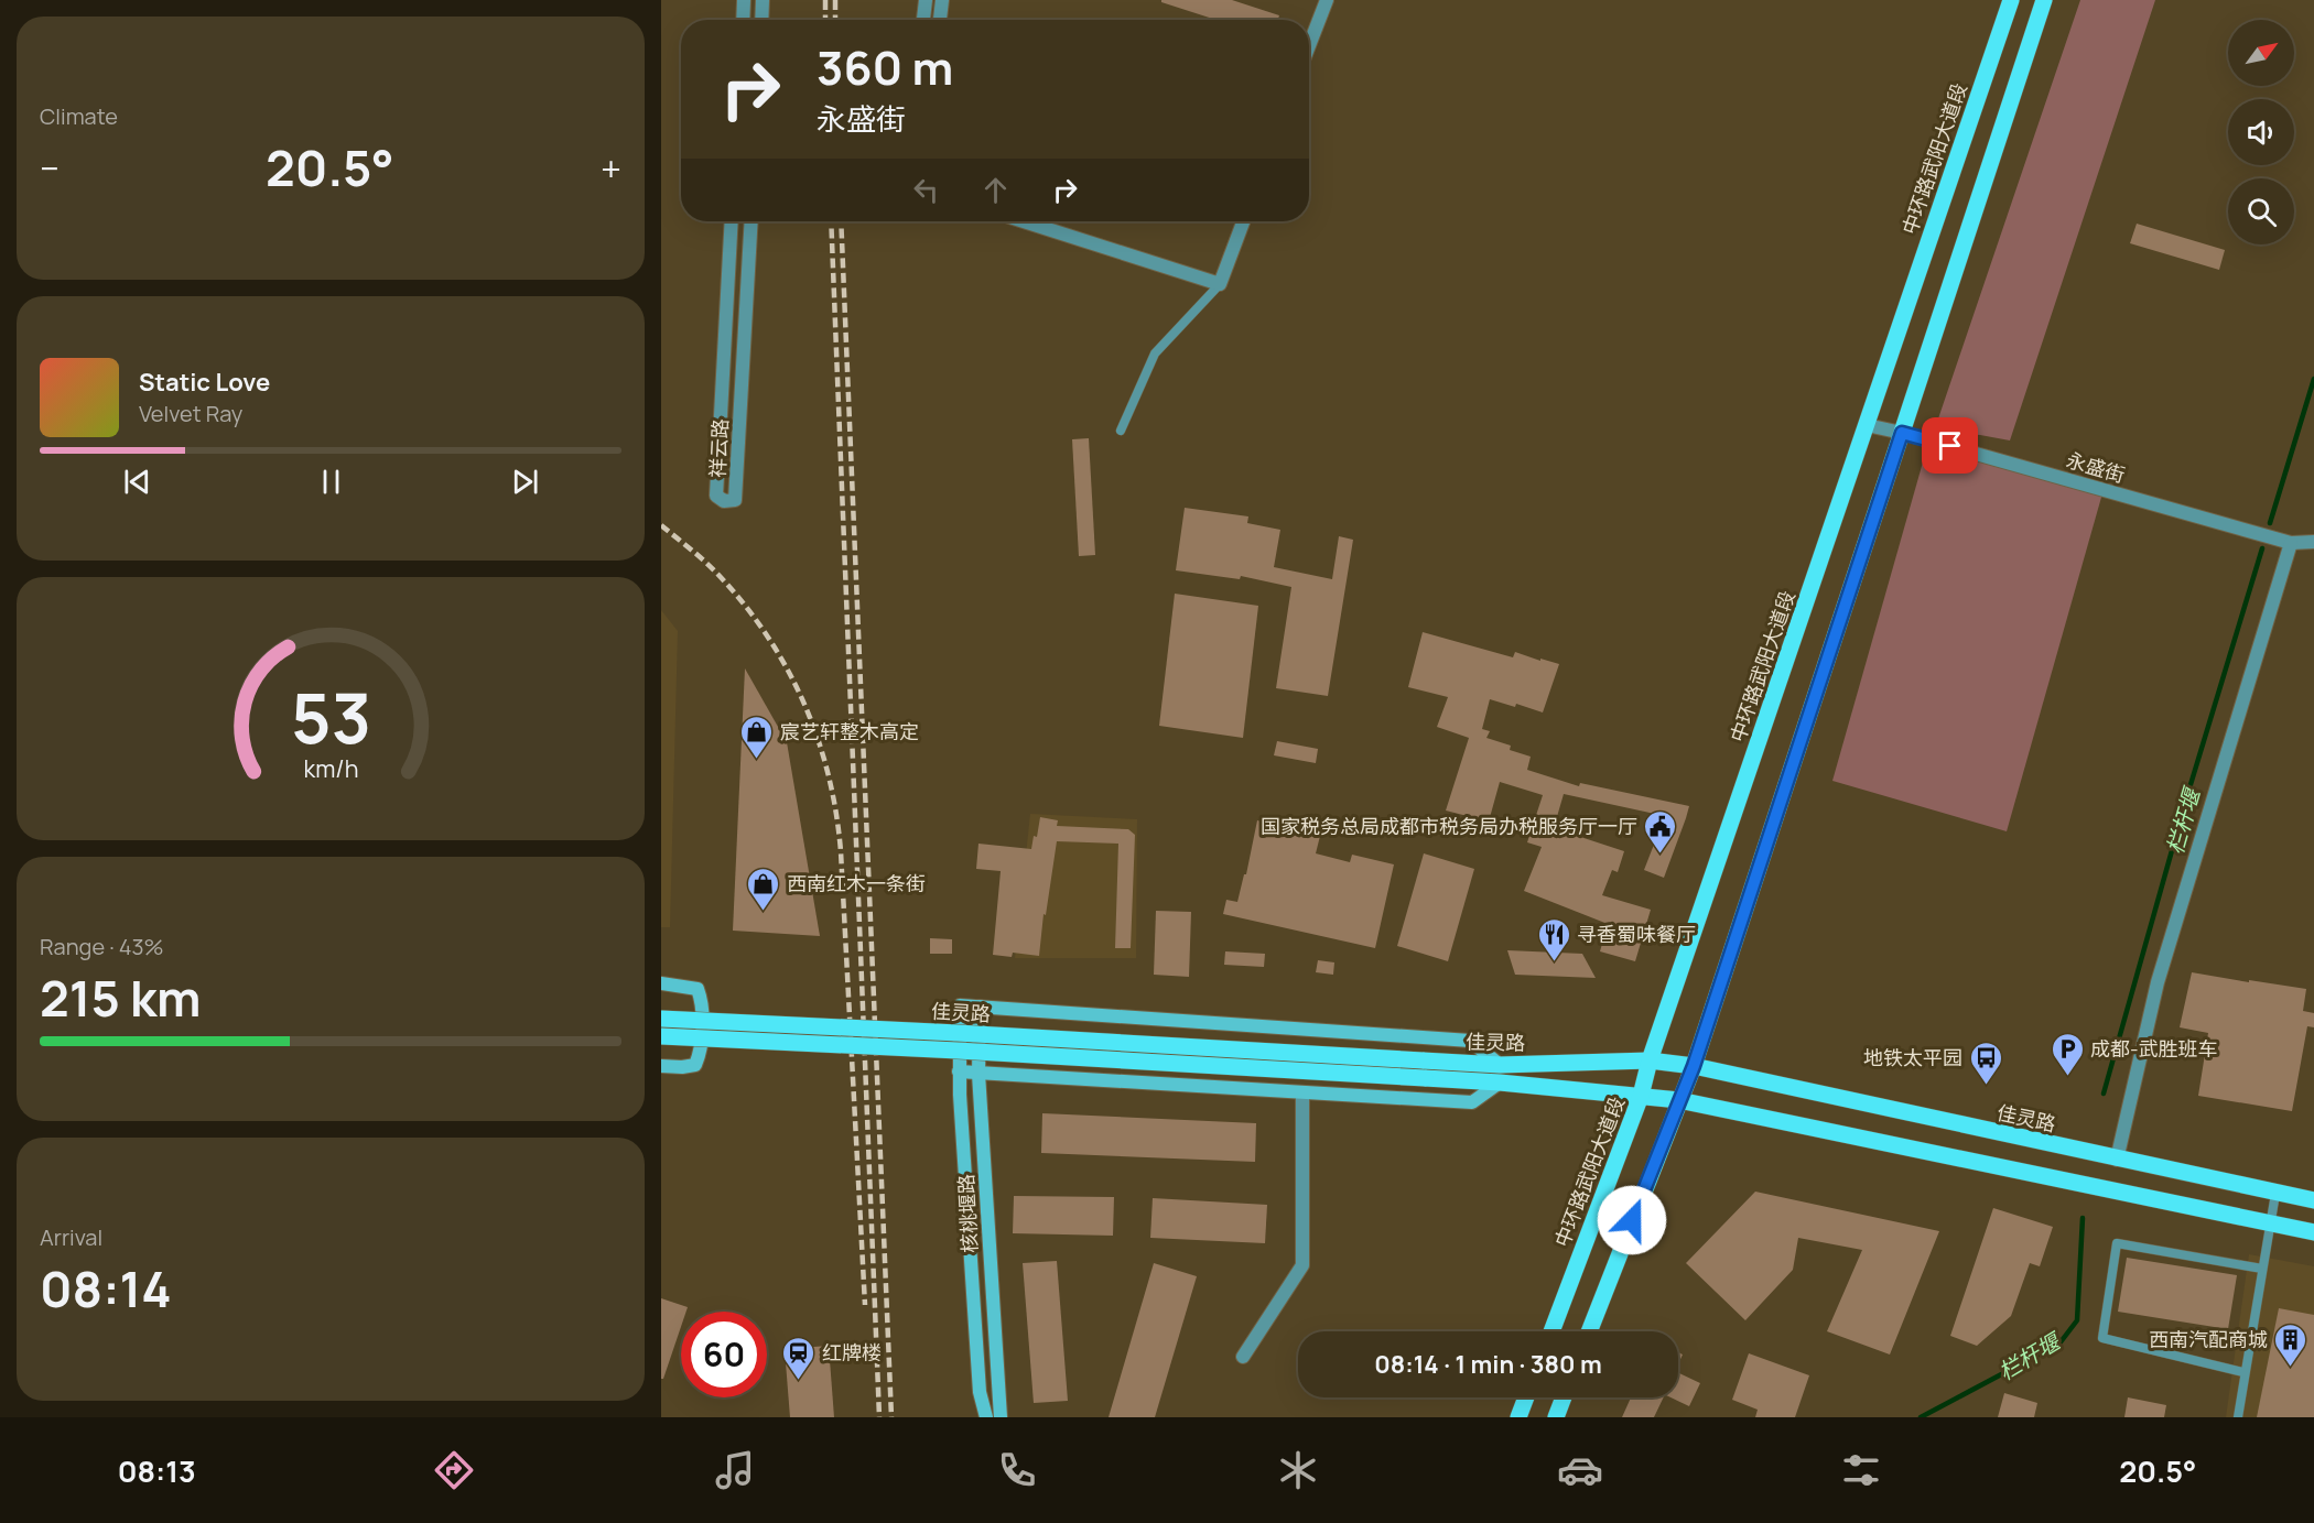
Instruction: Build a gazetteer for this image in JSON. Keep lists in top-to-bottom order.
{
  "streets": {
    "main road": ["中环路武阳大道段", "佳灵路"],
    "street": ["祥云路", "永盛街", "核桃堰路"]
  },
  "crossings": [
    ["中环路武阳大道段", "永盛街"],
    ["中环路武阳大道段", "佳灵路"]
  ],
  "water": ["栏杆堰"],
  "places": {
    "shop": ["宸艺轩整木高定", "西南红木一条街"],
    "public building": ["国家税务总局成都市税务局办税服务厅一厅"],
    "restaurant": ["寻香蜀味餐厅"],
    "parking": ["成都-武胜班车"],
    "bus stop": ["地铁太平园"],
    "building": ["西南汽配商城"],
    "station": ["红牌楼"]
  },
  "north": "top right",
  "page": {
    "tile": [
      "Climate",
      ["Range · 43%", "215 km"],
      ["Arrival", "08:14"]
    ],
    "turn": ["360 m", "永盛街"],
    "heat": ["−", "20.5°", "+"],
    "song": ["Static Love", "Velvet Ray"],
    "limit": "60",
    "trip": "08:14 · 1 min · 380 m",
    "tabs": ["08:13", "20.5°"],
    "gauge": ["53", "km/h"]
  }
}
